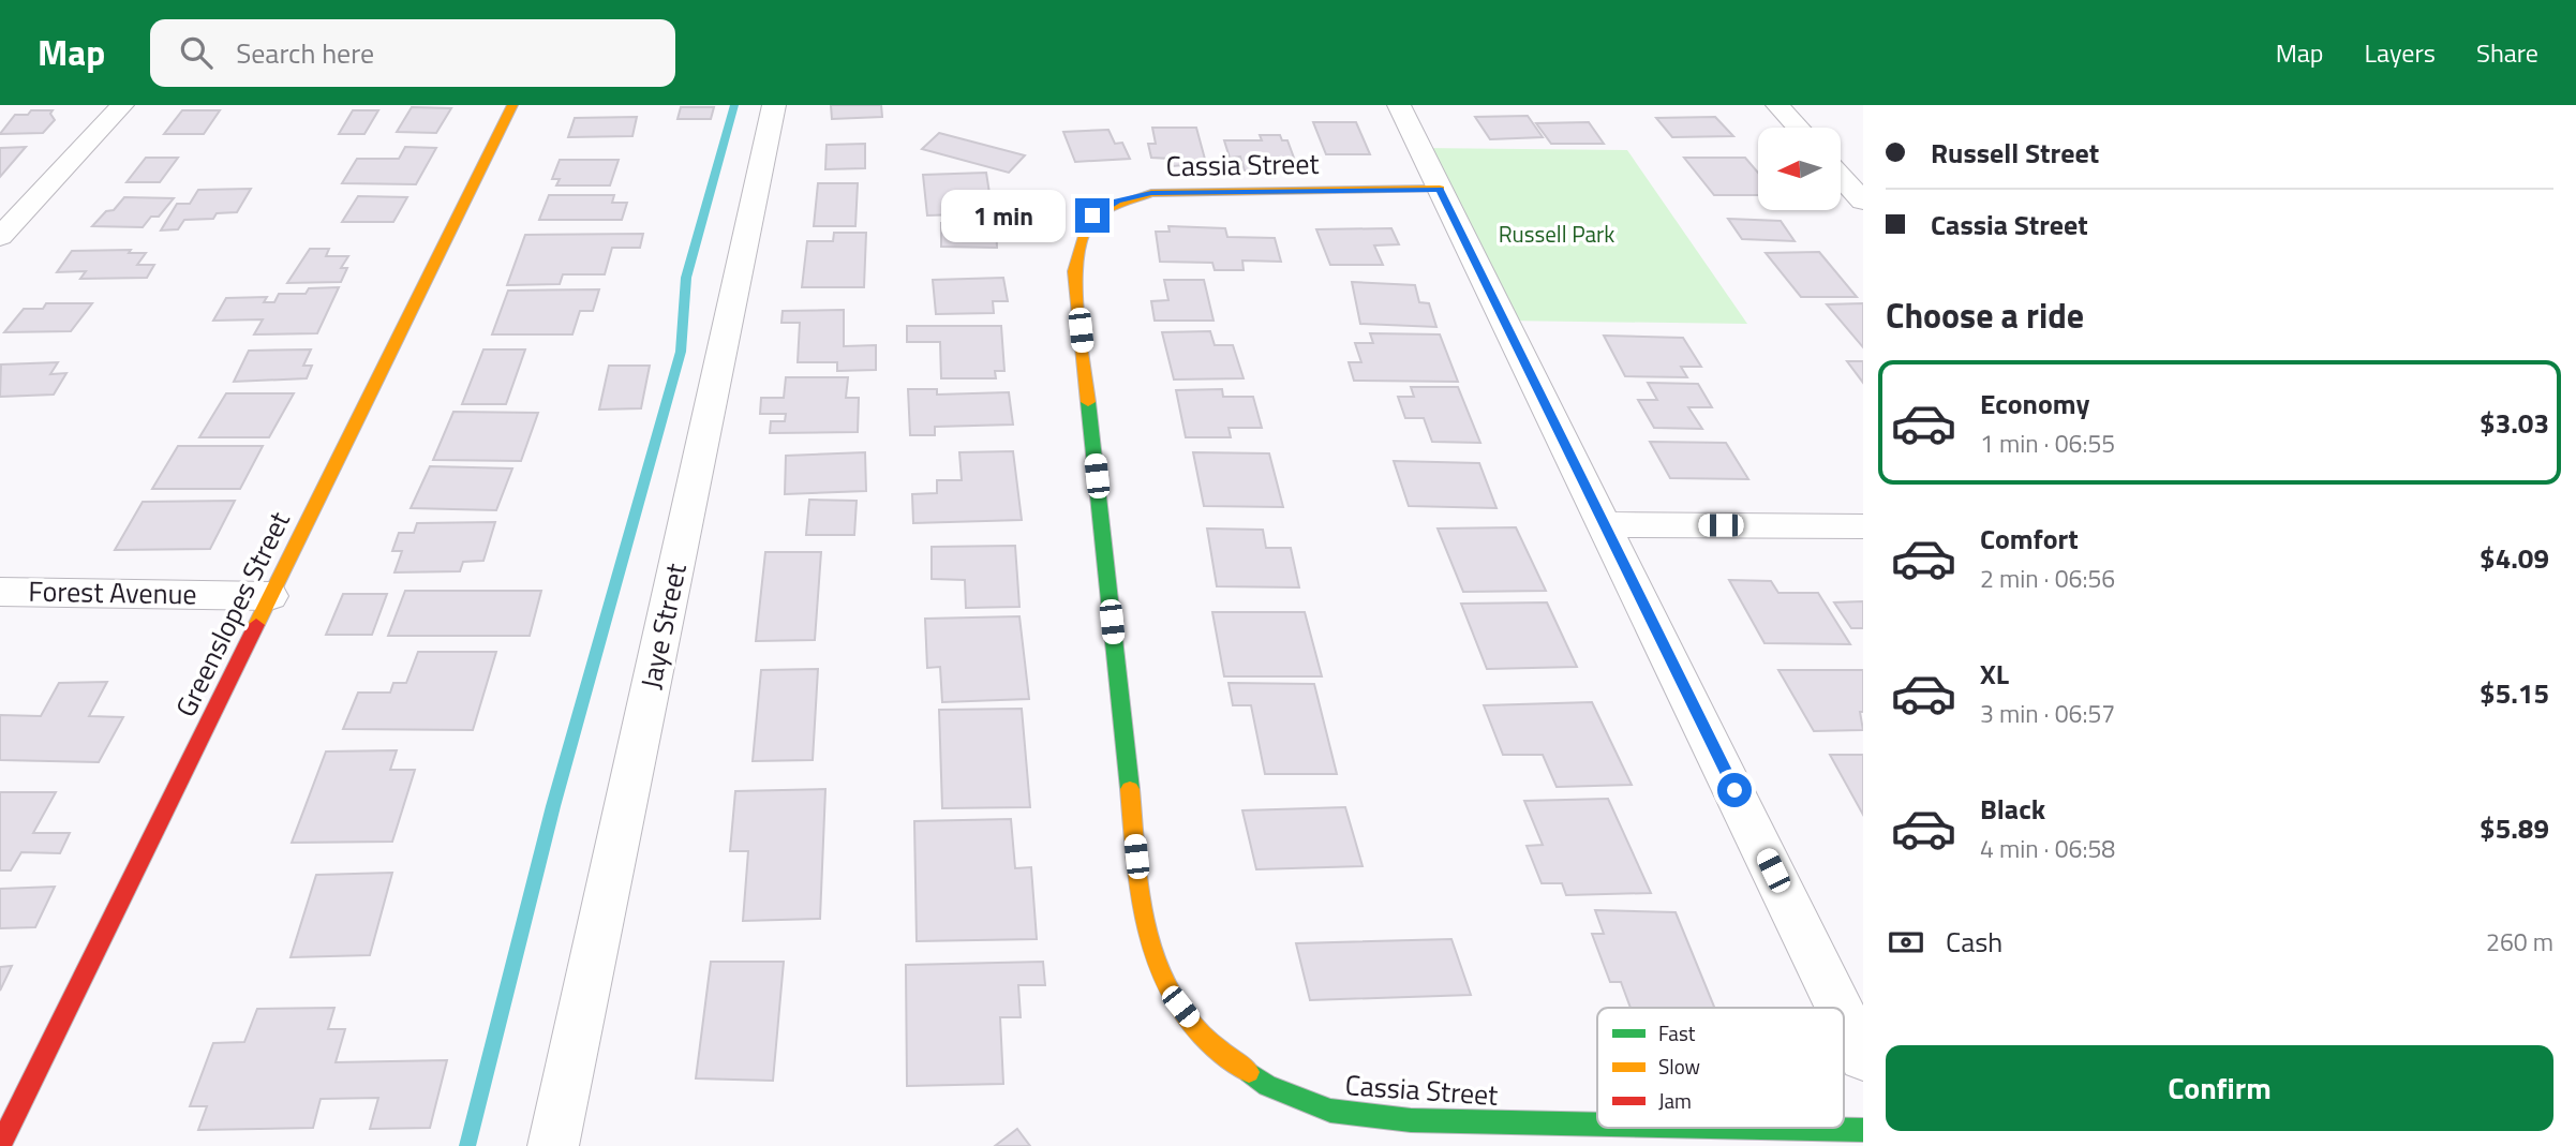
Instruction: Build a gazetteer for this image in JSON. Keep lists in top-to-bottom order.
{
  "streets": {
    "street": [
      "Cassia Street",
      "Forest Avenue",
      "Greenslopes Street",
      "Jaye Street"
    ]
  },
  "crossings": [
    ["Forest Avenue", "Greenslopes Street"]
  ],
  "parks": ["Russell Park"],
  "legend": ["Fast", "Slow", "Jam"],
  "north": "left",
  "page": {
    "header": "Map",
    "search": "Search here",
    "nav": ["Map", "Layers", "Share"],
    "banner": ["Russell Street", "Cassia Street"],
    "bubble": "1 min",
    "heading": "Choose a ride",
    "list": [
      {
        "name": "Economy",
        "note": "1 min · 06:55",
        "value": "$3.03"
      },
      {
        "name": "Comfort",
        "note": "2 min · 06:56",
        "value": "$4.09"
      },
      {
        "name": "XL",
        "note": "3 min · 06:57",
        "value": "$5.15"
      },
      {
        "name": "Black",
        "note": "4 min · 06:58",
        "value": "$5.89"
      }
    ],
    "pay": ["Cash", "260 m"],
    "buttons": "Confirm"
  }
}
